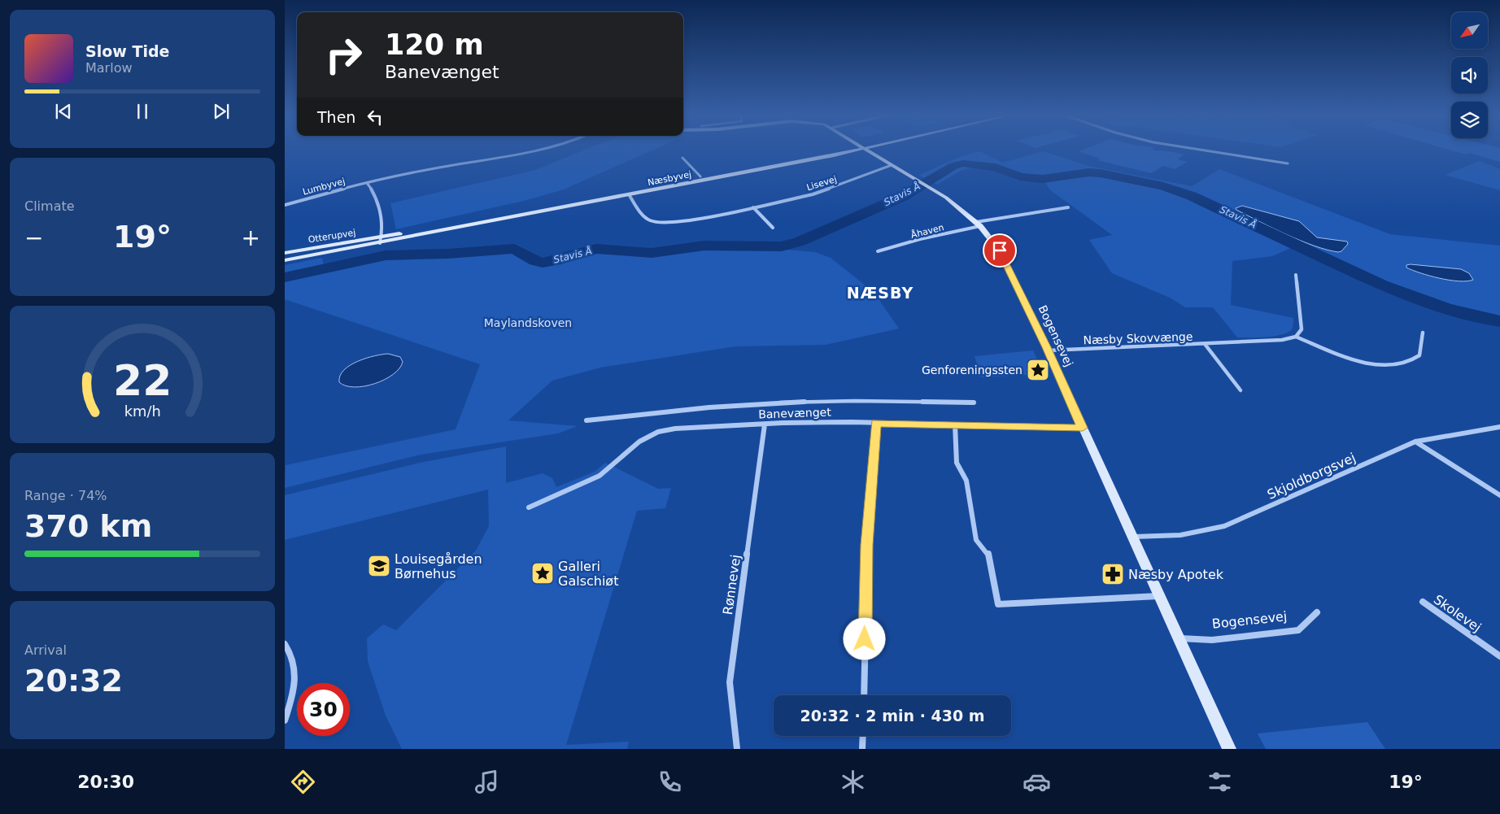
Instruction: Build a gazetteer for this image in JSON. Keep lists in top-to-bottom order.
{
  "streets": {
    "street": [
      "Næsbyvej",
      "Lisevej",
      "Lumbyvej",
      "Åhaven",
      "Otterupvej",
      "Bogensevej",
      "Næsby Skovvænge",
      "Banevænget",
      "Skjoldborgsvej",
      "Rønnevej",
      "Skolevej"
    ]
  },
  "crossings": [
    ["Næsbyvej", "Lisevej"],
    ["Næsbyvej", "Otterupvej"],
    ["Lisevej", "Bogensevej"],
    ["Åhaven", "Bogensevej"],
    ["Bogensevej", "Næsby Skovvænge"],
    ["Bogensevej", "Banevænget"],
    ["Bogensevej", "Skjoldborgsvej"],
    ["Banevænget", "Rønnevej"]
  ],
  "districts": ["NÆSBY"],
  "water": ["Stavis Å"],
  "parks": ["Maylandskoven"],
  "places": {
    "place": ["Genforeningssten", "Galleri Galschiøt"],
    "school or university": ["Louisegården Børnehus"],
    "pharmacy": ["Næsby Apotek"]
  },
  "north": "bottom left",
  "page": {
    "turn": ["120 m", "Banevænget"],
    "song": ["Slow Tide", "Marlow"],
    "then": "Then",
    "tile": [
      "Climate",
      ["Range · 74%", "370 km"],
      ["Arrival", "20:32"]
    ],
    "heat": ["−", "19°", "+"],
    "limit": "30",
    "trip": "20:32 · 2 min · 430 m",
    "tabs": ["20:30", "19°"],
    "gauge": ["22", "km/h"]
  }
}
